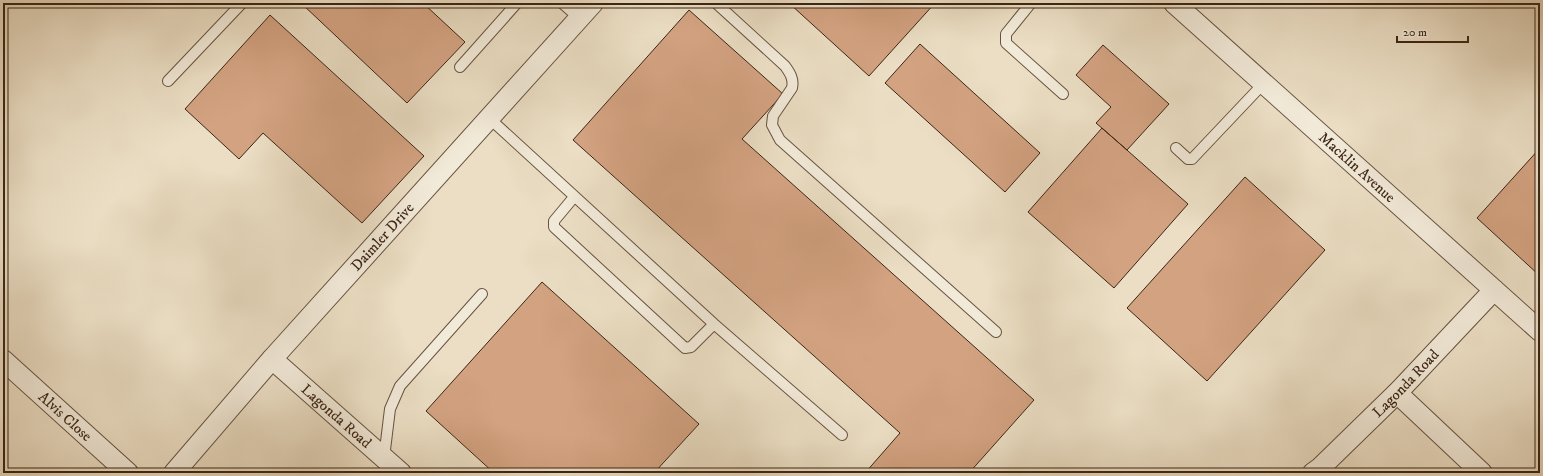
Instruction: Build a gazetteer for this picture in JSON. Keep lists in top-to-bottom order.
{
  "streets": {
    "street": [
      "Macklin Avenue",
      "Daimler Drive",
      "Lagonda Road",
      "Alvis Close"
    ]
  },
  "crossings": [
    ["Macklin Avenue", "Lagonda Road"],
    ["Daimler Drive", "Lagonda Road"]
  ],
  "scale_bar": "20 m"
}
